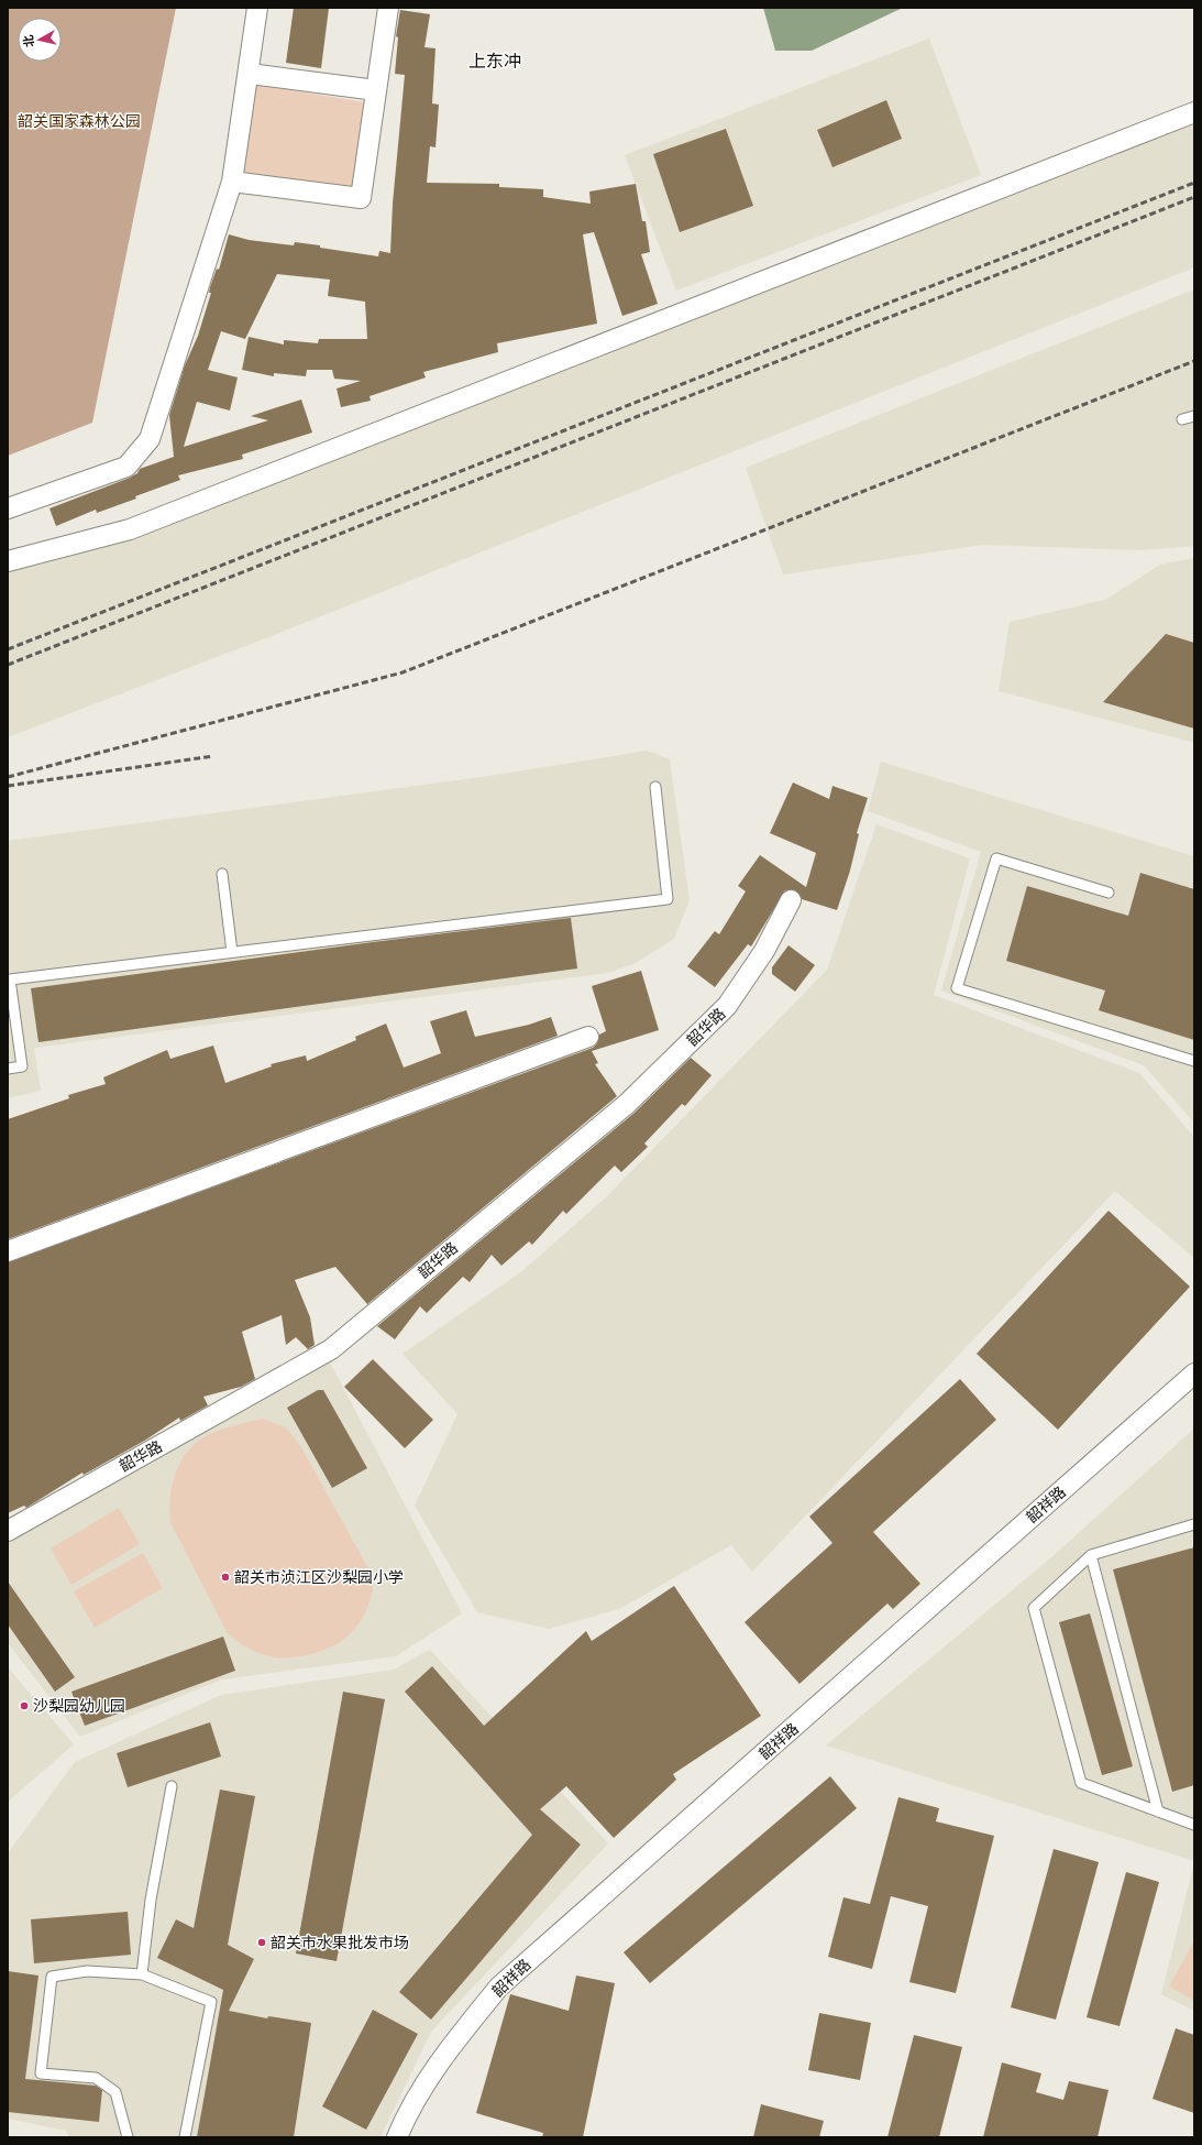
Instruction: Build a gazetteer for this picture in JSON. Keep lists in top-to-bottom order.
{
  "streets": {
    "street": ["韶华路", "韶祥路"]
  },
  "districts": ["上东冲"],
  "parks": ["韶关国家森林公园"],
  "places": ["韶关市浈江区沙梨园小学", "沙梨园幼儿园", "韶关市水果批发市场"],
  "north": "left"
}
